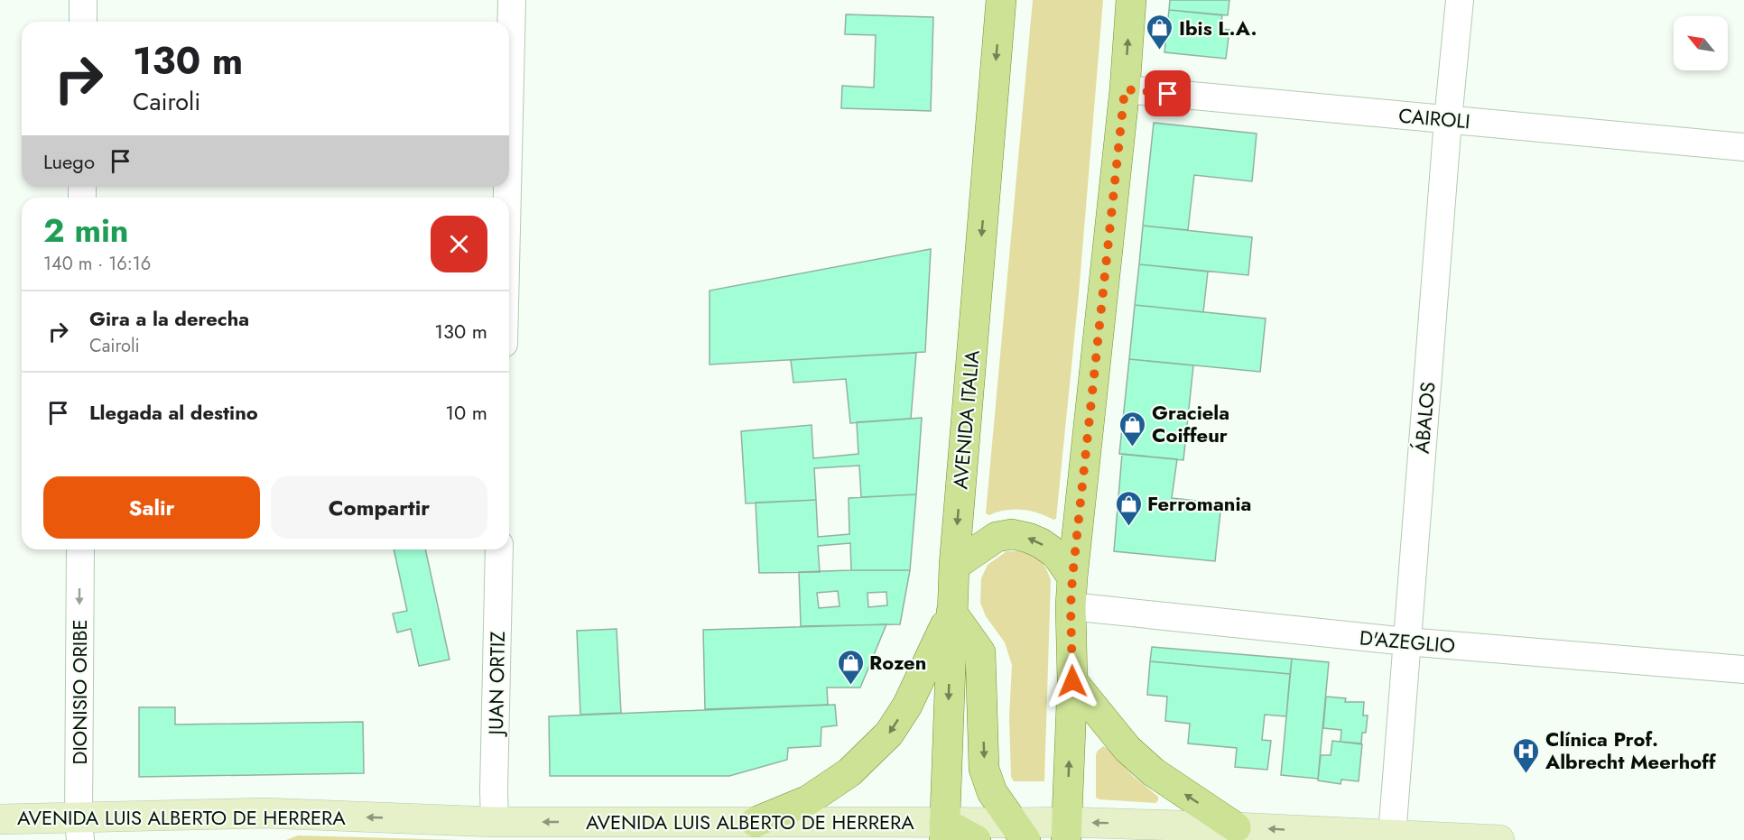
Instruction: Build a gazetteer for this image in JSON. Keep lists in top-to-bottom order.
{
  "streets": {
    "main road": ["AVENIDA ITALIA", "AVENIDA LUIS ALBERTO DE HERRERA"],
    "street": [
      "CAIROLI",
      "ÁBALOS",
      "D'AZEGLIO",
      "JUAN ORTIZ",
      "DIONISIO ORIBE"
    ]
  },
  "crossings": [
    ["CAIROLI", "ÁBALOS"],
    ["ÁBALOS", "D'AZEGLIO"],
    ["ÁBALOS", "AVENIDA LUIS ALBERTO DE HERRERA"],
    ["AVENIDA ITALIA", "AVENIDA LUIS ALBERTO DE HERRERA"],
    ["JUAN ORTIZ", "AVENIDA LUIS ALBERTO DE HERRERA"],
    ["DIONISIO ORIBE", "AVENIDA LUIS ALBERTO DE HERRERA"]
  ],
  "one_way": ["DIONISIO ORIBE", "AVENIDA LUIS ALBERTO DE HERRERA"],
  "places": {
    "shop": [
      "Ibis L.A.",
      "Graciela Coiffeur",
      "Ferromania",
      "Rozen"
    ],
    "hospital": ["Clínica Prof. Albrecht Meerhoff"]
  },
  "north": "top left",
  "page": {
    "turn": ["130 m", "Cairoli"],
    "then": "Luego",
    "heading": ["2 min", "140 m · 16:16"],
    "list": [
      {
        "name": "Gira a la derecha",
        "note": "Cairoli",
        "value": "130 m"
      },
      {
        "name": "Llegada al destino",
        "value": "10 m"
      }
    ],
    "buttons": ["Salir", "Compartir"]
  }
}
